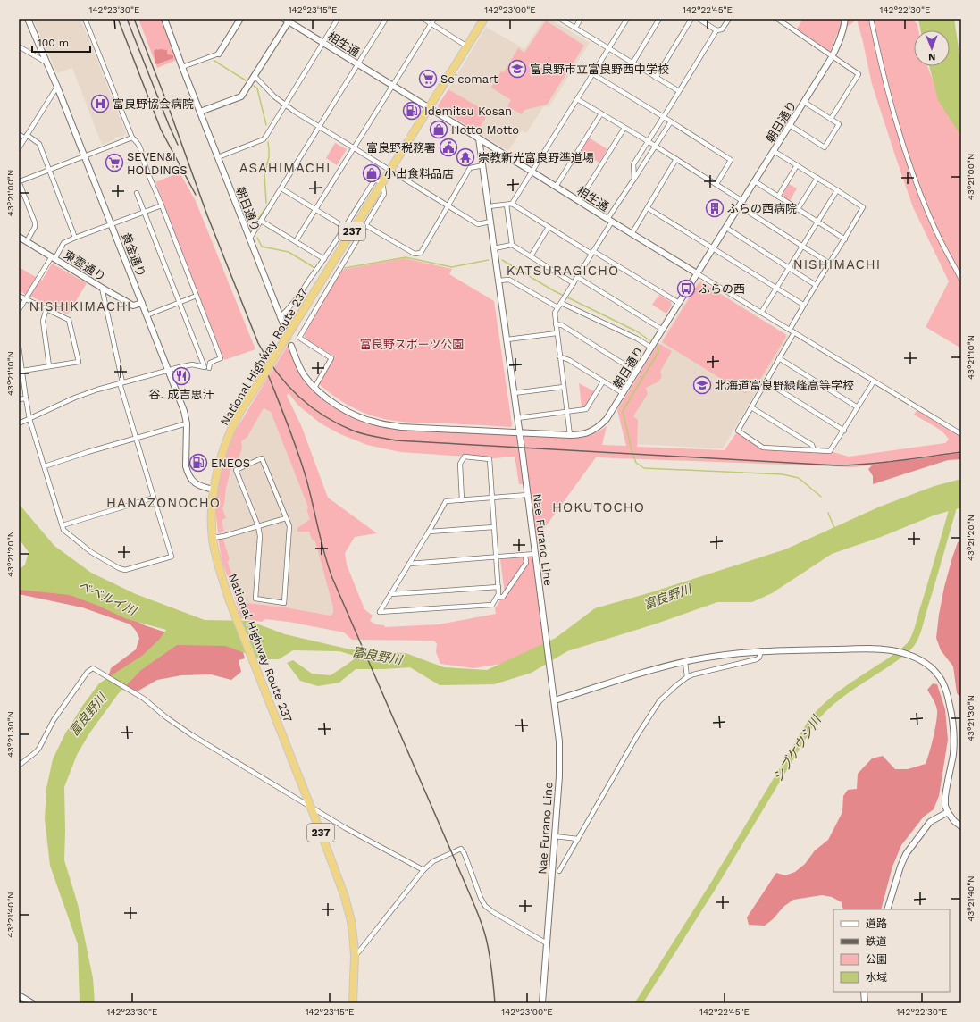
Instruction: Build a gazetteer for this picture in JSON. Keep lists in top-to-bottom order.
{
  "streets": {
    "highway": ["237", "National Highway Route 237"],
    "street": [
      "相生通",
      "朝日通り",
      "黄金通り",
      "東雲通り",
      "Nae Furano Line"
    ]
  },
  "crossings": [
    ["相生通", "朝日通り"],
    ["相生通", "National Highway Route 237"],
    ["相生通", "Nae Furano Line"],
    ["朝日通り", "Nae Furano Line"],
    ["黄金通り", "東雲通り"],
    ["黄金通り", "National Highway Route 237"]
  ],
  "districts": [
    "ASAHIMACHI",
    "NISHIMACHI",
    "KATSURAGICHO",
    "NISHIKIMACHI",
    "HANAZONOCHO",
    "HOKUTOCHO"
  ],
  "water": ["富良野川", "ベベルイ川", "シブケウシ川"],
  "parks": ["富良野スポーツ公園"],
  "places": {
    "school or university": ["富良野市立富良野西中学校", "北海道富良野緑峰高等学校"],
    "supermarket": ["Seicomart", "SEVEN&I HOLDINGS"],
    "hospital": ["富良野協会病院"],
    "fuel station": ["Idemitsu Kosan", "ENEOS"],
    "shop": ["Hotto Motto", "小出食料品店"],
    "public building": ["富良野税務署"],
    "temple": ["崇教新光富良野準道場"],
    "building": ["ふらの西病院"],
    "bus stop": ["ふらの西"],
    "restaurant": ["谷. 成吉思汗"]
  },
  "legend": [
    "道路",
    "鉄道",
    "公園",
    "水域"
  ],
  "scale_bar": "100 m",
  "north": "bottom",
  "coordinates": [
    "142°23'30\"E",
    "142°23'15\"E",
    "142°23'00\"E",
    "142°22'45\"E",
    "142°22'30\"E",
    "43°21'00\"N",
    "43°21'10\"N",
    "43°21'20\"N",
    "43°21'30\"N",
    "43°21'40\"N"
  ]
}
